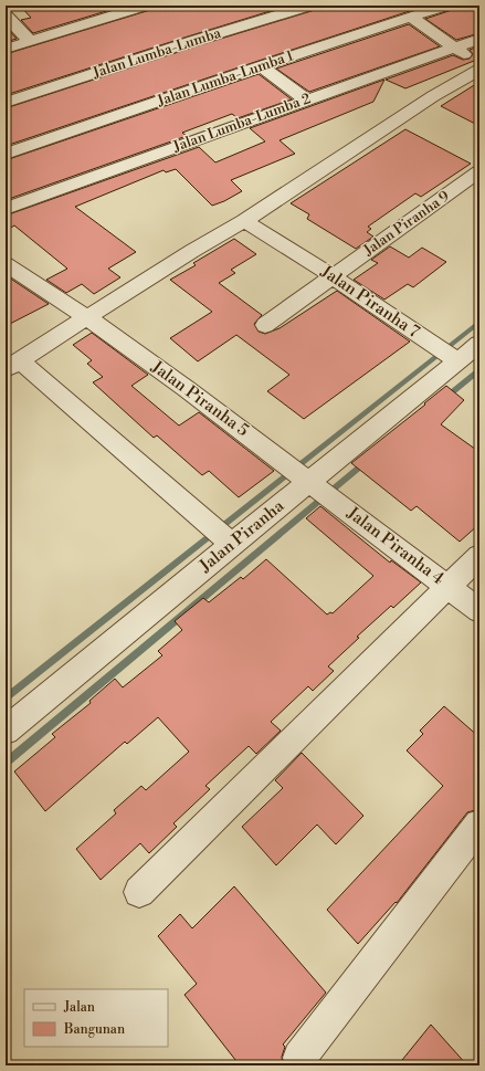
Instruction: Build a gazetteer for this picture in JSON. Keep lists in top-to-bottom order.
{
  "streets": {
    "street": [
      "Jalan Lumba-Lumba",
      "Jalan Lumba-Lumba 1",
      "Jalan Lumba-Lumba 2",
      "Jalan Piranha 9",
      "Jalan Piranha 7",
      "Jalan Piranha 5",
      "Jalan Piranha",
      "Jalan Piranha 4"
    ]
  },
  "crossings": [
    ["Jalan Piranha 9", "Jalan Piranha 7"],
    ["Jalan Piranha 7", "Jalan Piranha"],
    ["Jalan Piranha 5", "Jalan Piranha"],
    ["Jalan Piranha 5", "Jalan Piranha 4"],
    ["Jalan Piranha", "Jalan Piranha 4"]
  ],
  "legend": ["Jalan", "Bangunan"]
}
